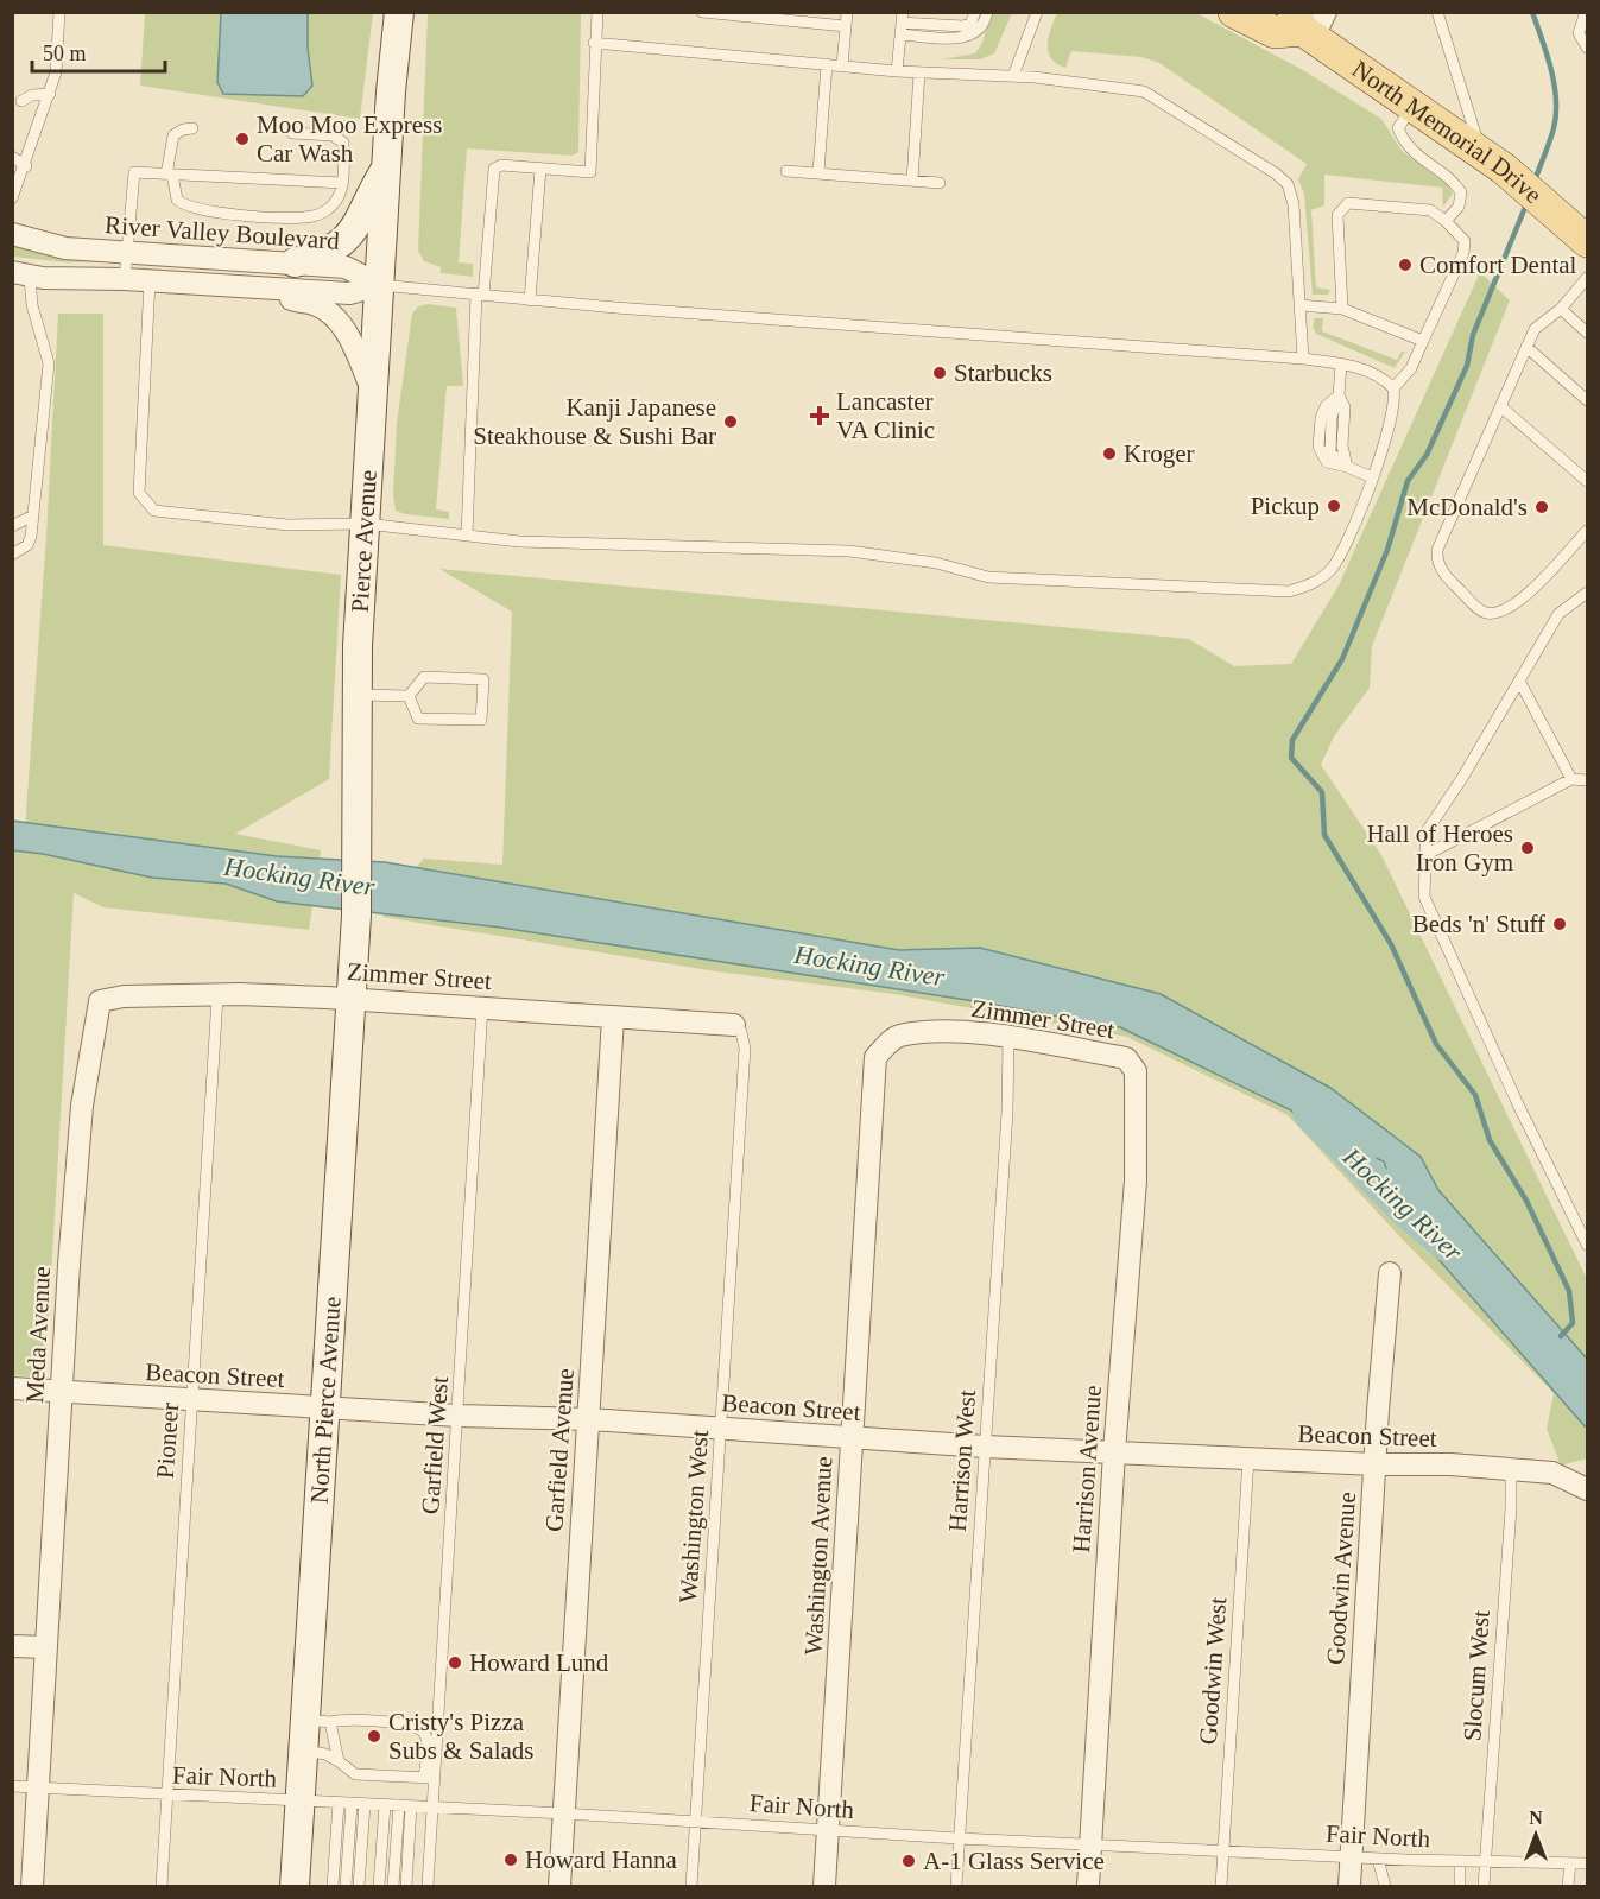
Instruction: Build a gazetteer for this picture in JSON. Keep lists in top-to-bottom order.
{
  "streets": {
    "main road": ["North Memorial Drive"],
    "street": [
      "River Valley Boulevard",
      "Pierce Avenue",
      "Zimmer Street",
      "Meda Avenue",
      "Beacon Street",
      "North Pierce Avenue",
      "Garfield Avenue",
      "Harrison Avenue",
      "Washington Avenue",
      "Goodwin Avenue"
    ],
    "lane": [
      "Pioneer",
      "Garfield West",
      "Harrison West",
      "Washington West",
      "Goodwin West",
      "Slocum West",
      "Fair North"
    ]
  },
  "crossings": [
    ["River Valley Boulevard", "Pierce Avenue"],
    ["Pierce Avenue", "North Pierce Avenue"],
    ["Zimmer Street", "Meda Avenue"],
    ["Zimmer Street", "North Pierce Avenue"],
    ["Zimmer Street", "Pioneer"],
    ["Zimmer Street", "Garfield West"],
    ["Zimmer Street", "Garfield Avenue"],
    ["Zimmer Street", "Harrison West"],
    ["Zimmer Street", "Harrison Avenue"],
    ["Zimmer Street", "Washington West"],
    ["Zimmer Street", "Washington Avenue"],
    ["Meda Avenue", "Beacon Street"],
    ["Meda Avenue", "Fair North"],
    ["Beacon Street", "North Pierce Avenue"],
    ["Beacon Street", "Pioneer"],
    ["Beacon Street", "Garfield West"],
    ["Beacon Street", "Garfield Avenue"],
    ["Beacon Street", "Harrison West"],
    ["Beacon Street", "Harrison Avenue"],
    ["Beacon Street", "Washington West"],
    ["Beacon Street", "Washington Avenue"],
    ["Beacon Street", "Goodwin Avenue"],
    ["Beacon Street", "Goodwin West"],
    ["Beacon Street", "Slocum West"],
    ["North Pierce Avenue", "Fair North"],
    ["Pioneer", "Fair North"],
    ["Garfield West", "Fair North"],
    ["Garfield Avenue", "Fair North"],
    ["Harrison West", "Fair North"],
    ["Harrison Avenue", "Fair North"],
    ["Washington West", "Fair North"],
    ["Washington Avenue", "Fair North"],
    ["Goodwin Avenue", "Fair North"],
    ["Goodwin West", "Fair North"],
    ["Slocum West", "Fair North"]
  ],
  "water": ["Hocking River"],
  "places": {
    "other": [
      "Moo Moo Express Car Wash",
      "Comfort Dental",
      "Starbucks",
      "Kanji Japanese Steakhouse & Sushi Bar",
      "Kroger",
      "Pickup",
      "McDonald's",
      "Hall of Heroes Iron Gym",
      "Beds 'n' Stuff",
      "Howard Lund",
      "Cristy's Pizza Subs & Salads",
      "Howard Hanna",
      "A-1 Glass Service"
    ],
    "health": ["Lancaster VA Clinic"]
  },
  "scale_bar": "50 m",
  "north": "top"
}
